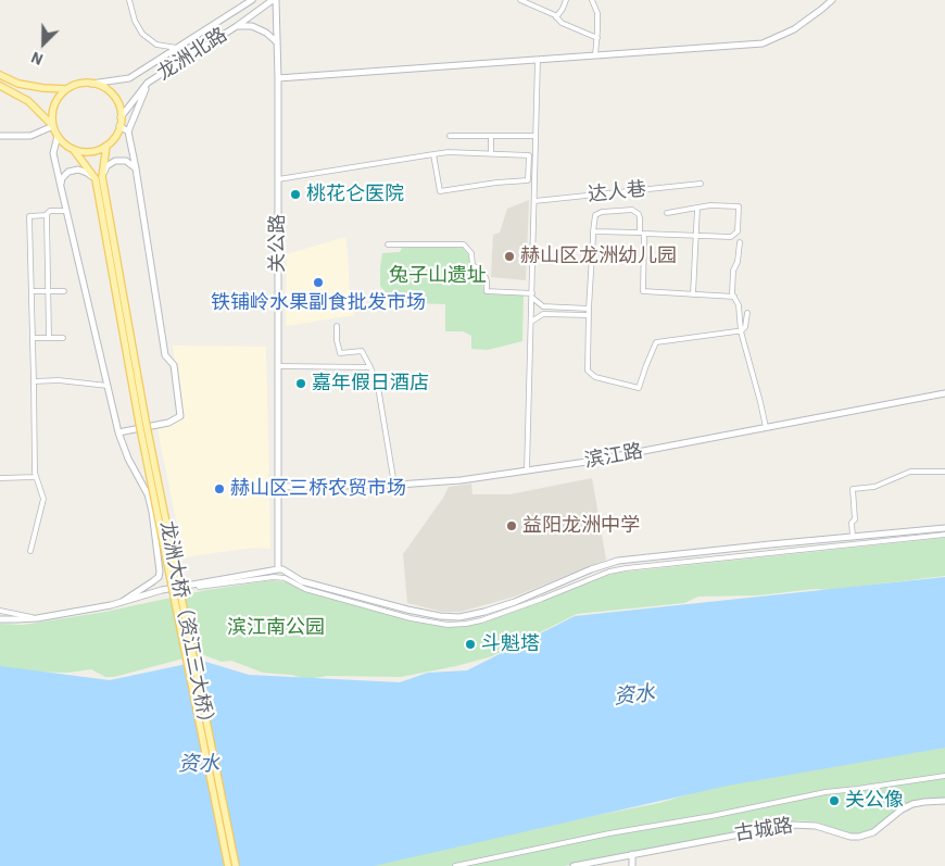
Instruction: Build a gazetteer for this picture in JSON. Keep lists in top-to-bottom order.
{
  "streets": {
    "main road": ["龙洲大桥（资江三大桥）"],
    "street": [
      "龙洲北路",
      "达人巷",
      "关公路",
      "滨江路",
      "古城路"
    ]
  },
  "crossings": [
    ["龙洲北路", "关公路"],
    ["关公路", "滨江路"]
  ],
  "water": ["资水"],
  "parks": ["兔子山遗址", "滨江南公园"],
  "places": [
    "桃花仑医院",
    "赫山区龙洲幼儿园",
    "铁铺岭水果副食批发市场",
    "嘉年假日酒店",
    "赫山区三桥农贸市场",
    "益阳龙洲中学",
    "斗魁塔",
    "关公像"
  ],
  "north": "bottom left"
}
